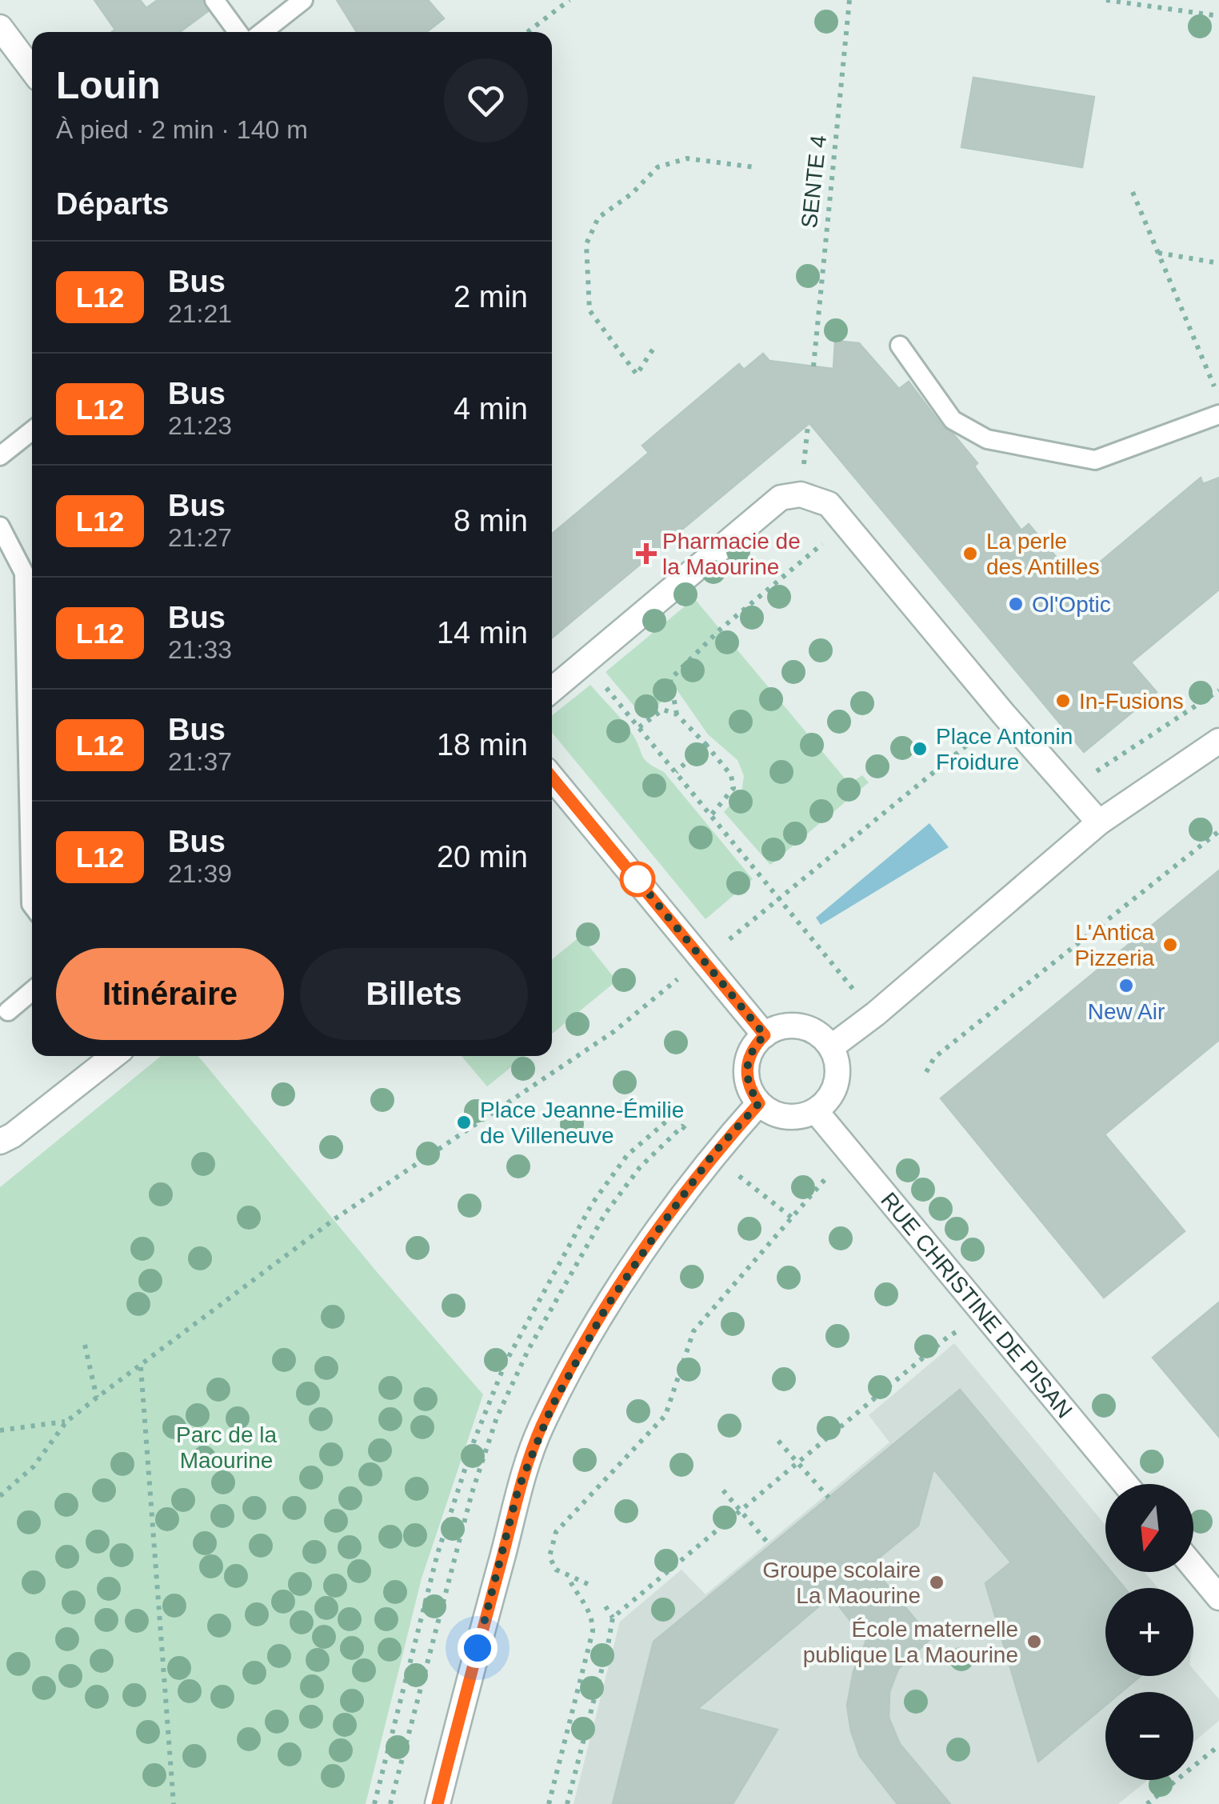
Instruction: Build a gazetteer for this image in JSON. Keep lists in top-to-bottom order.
{
  "streets": {
    "street": ["RUE CHRISTINE DE PISAN"],
    "path": ["SENTE 4"]
  },
  "parks": ["Parc de la Maourine"],
  "places": {
    "health": ["Pharmacie de la Maourine"],
    "other": [
      "La perle des Antilles",
      "Ol'Optic",
      "In-Fusions",
      "Place Antonin Froidure",
      "L'Antica Pizzeria",
      "New Air",
      "Place Jeanne-Émilie de Villeneuve",
      "Groupe scolaire La Maourine",
      "École maternelle publique La Maourine"
    ]
  },
  "lines": ["bus line L12"],
  "north": "bottom",
  "page": {
    "heading": [
      ["Louin", "À pied · 2 min · 140 m"],
      "Départs"
    ],
    "list": [
      {
        "mark": "L12",
        "name": "Bus",
        "note": "21:21",
        "value": "2 min"
      },
      {
        "mark": "L12",
        "name": "Bus",
        "note": "21:23",
        "value": "4 min"
      },
      {
        "mark": "L12",
        "name": "Bus",
        "note": "21:27",
        "value": "8 min"
      },
      {
        "mark": "L12",
        "name": "Bus",
        "note": "21:33",
        "value": "14 min"
      },
      {
        "mark": "L12",
        "name": "Bus",
        "note": "21:37",
        "value": "18 min"
      },
      {
        "mark": "L12",
        "name": "Bus",
        "note": "21:39",
        "value": "20 min"
      }
    ],
    "buttons": ["Itinéraire", "Billets"],
    "map_buttons": ["+", "−"]
  }
}
